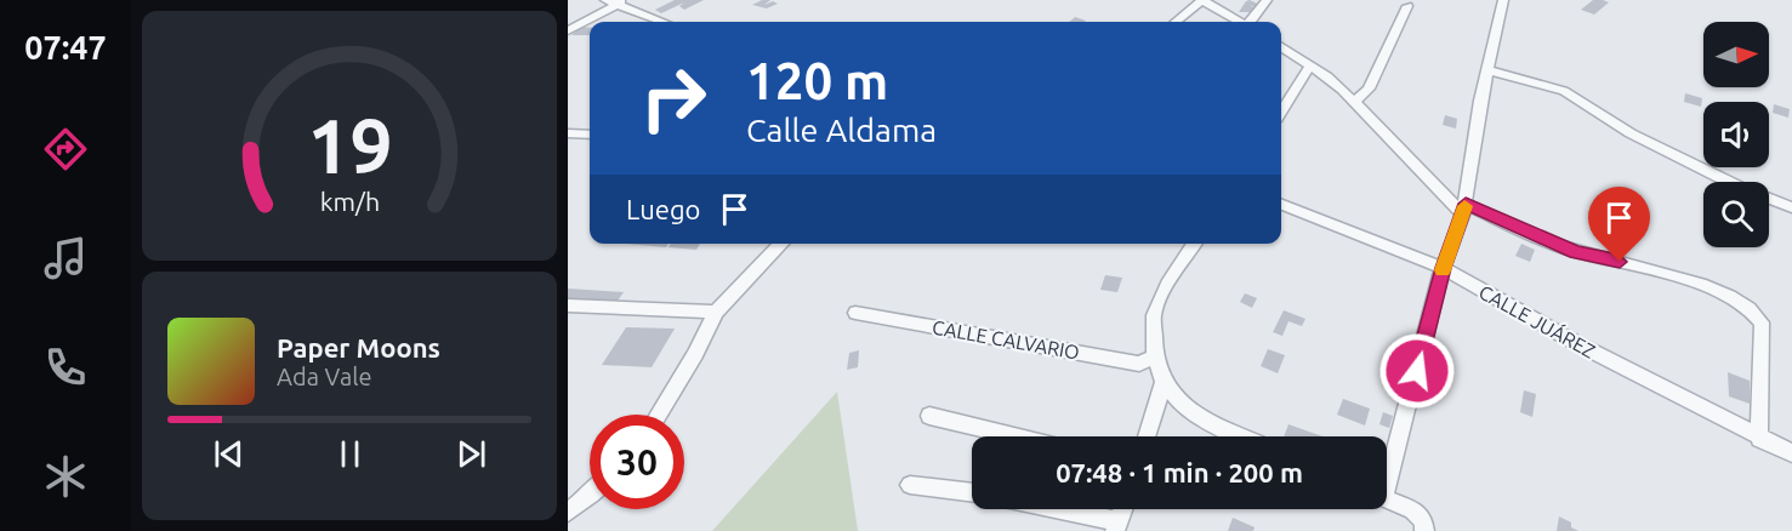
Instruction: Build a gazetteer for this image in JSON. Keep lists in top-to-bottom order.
{
  "streets": {
    "street": ["CALLE JUÁREZ", "CALLE CALVARIO"]
  },
  "north": "right",
  "page": {
    "tabs": "07:47",
    "turn": ["120 m", "Calle Aldama"],
    "then": "Luego",
    "song": ["Paper Moons", "Ada Vale"],
    "limit": "30",
    "trip": "07:48 · 1 min · 200 m",
    "gauge": ["19", "km/h"]
  }
}
